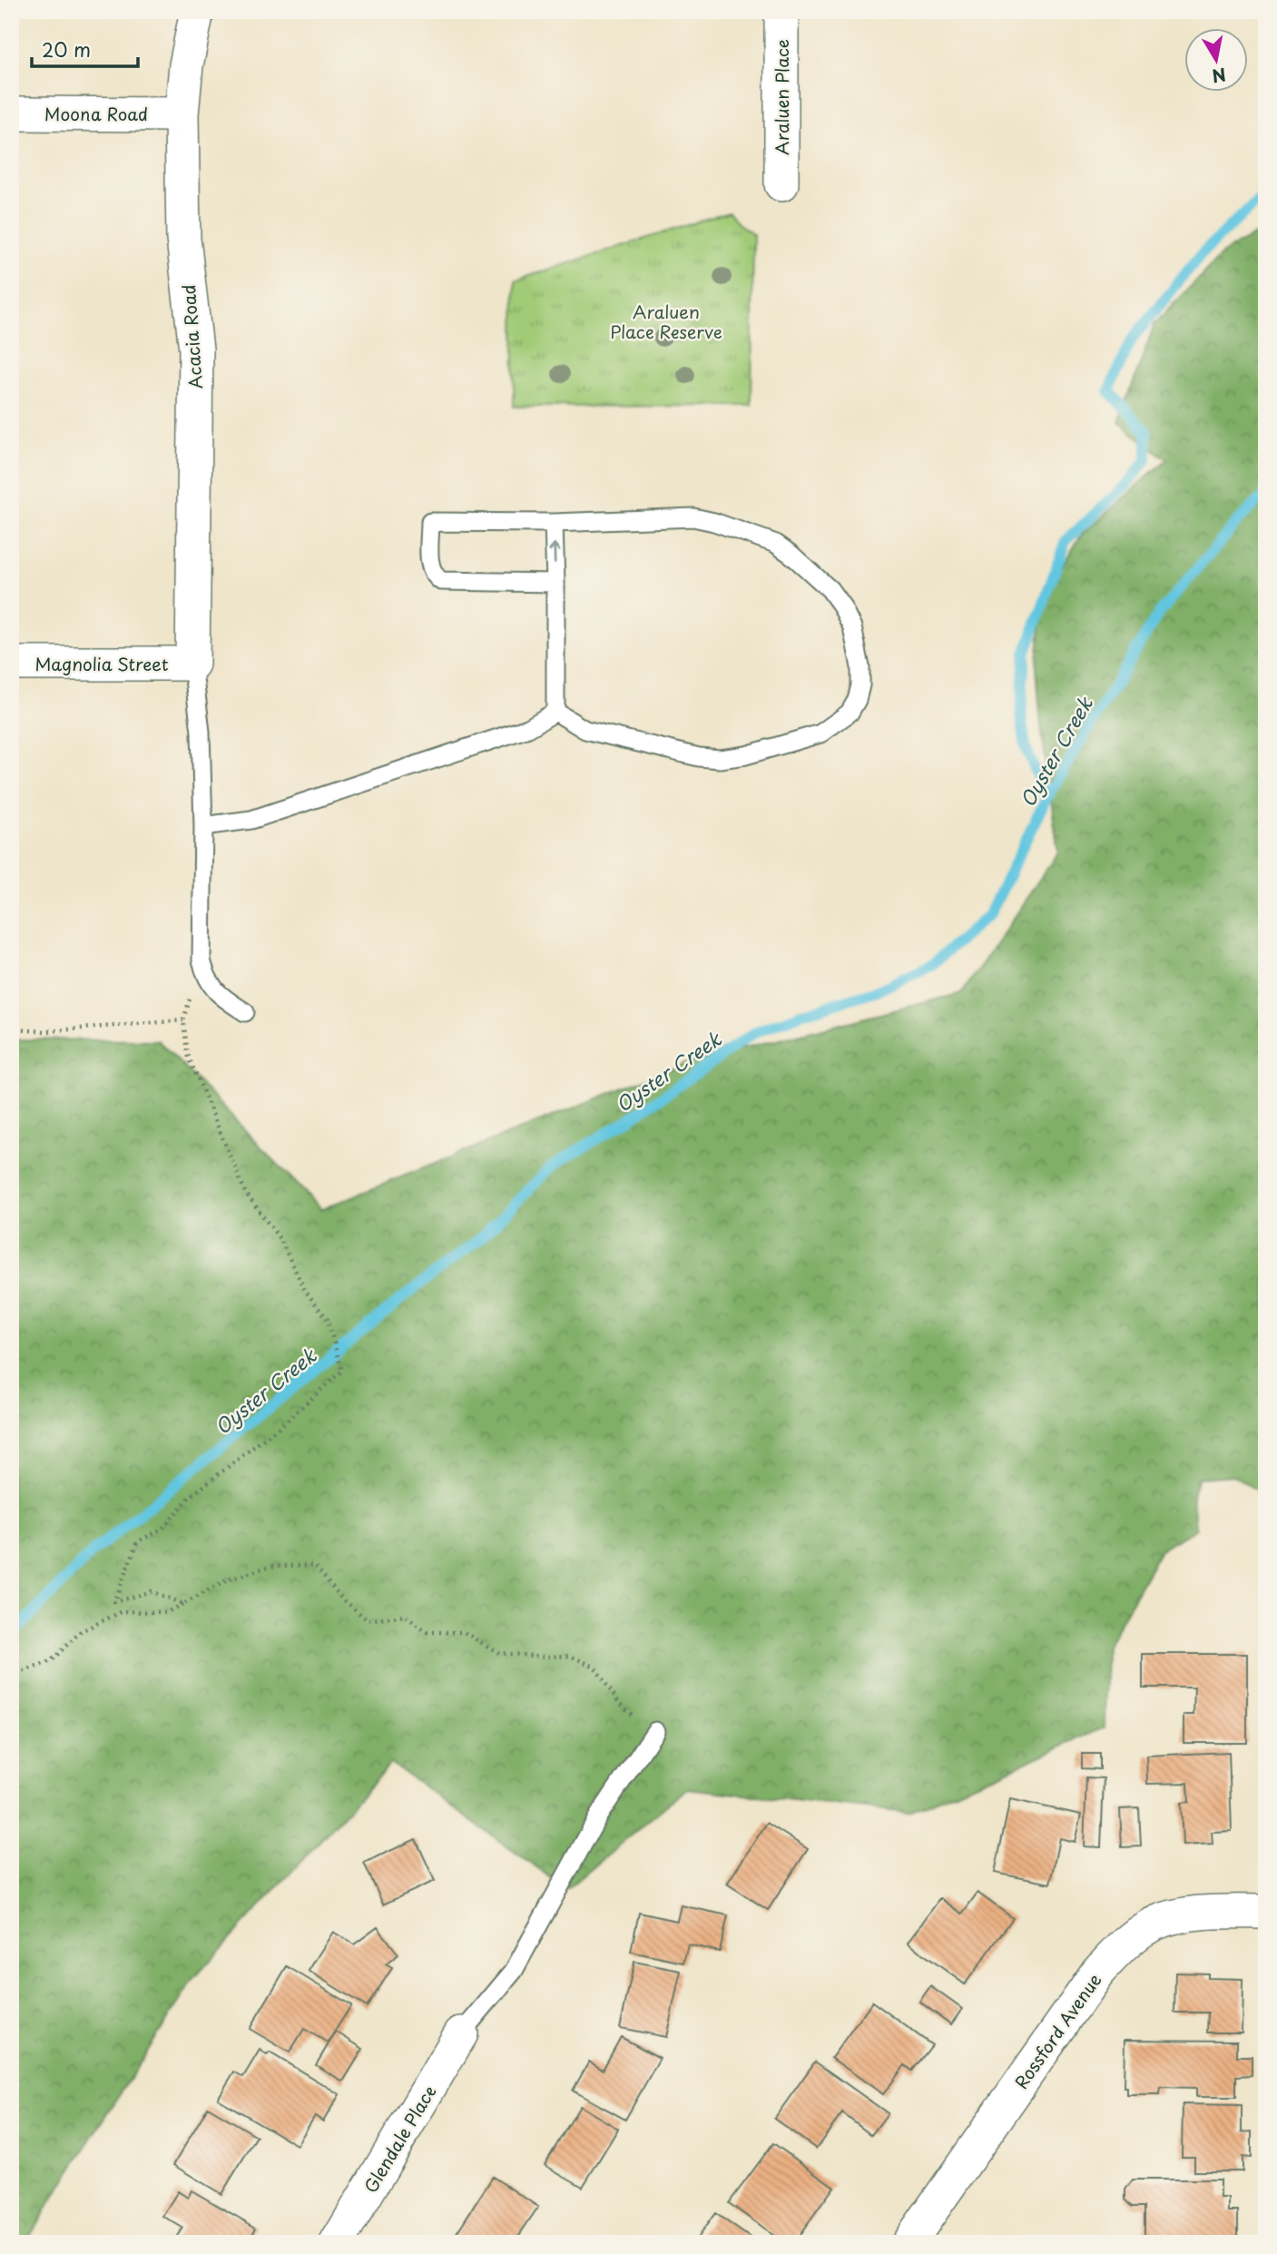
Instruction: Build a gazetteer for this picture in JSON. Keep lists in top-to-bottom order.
{
  "streets": {
    "street": [
      "Araluen Place",
      "Moona Road",
      "Acacia Road",
      "Magnolia Street",
      "Rossford Avenue",
      "Glendale Place"
    ]
  },
  "crossings": [
    ["Moona Road", "Acacia Road"],
    ["Acacia Road", "Magnolia Street"]
  ],
  "water": ["Oyster Creek"],
  "parks": ["Araluen Place Reserve"],
  "scale_bar": "20 m",
  "north": "bottom"
}
